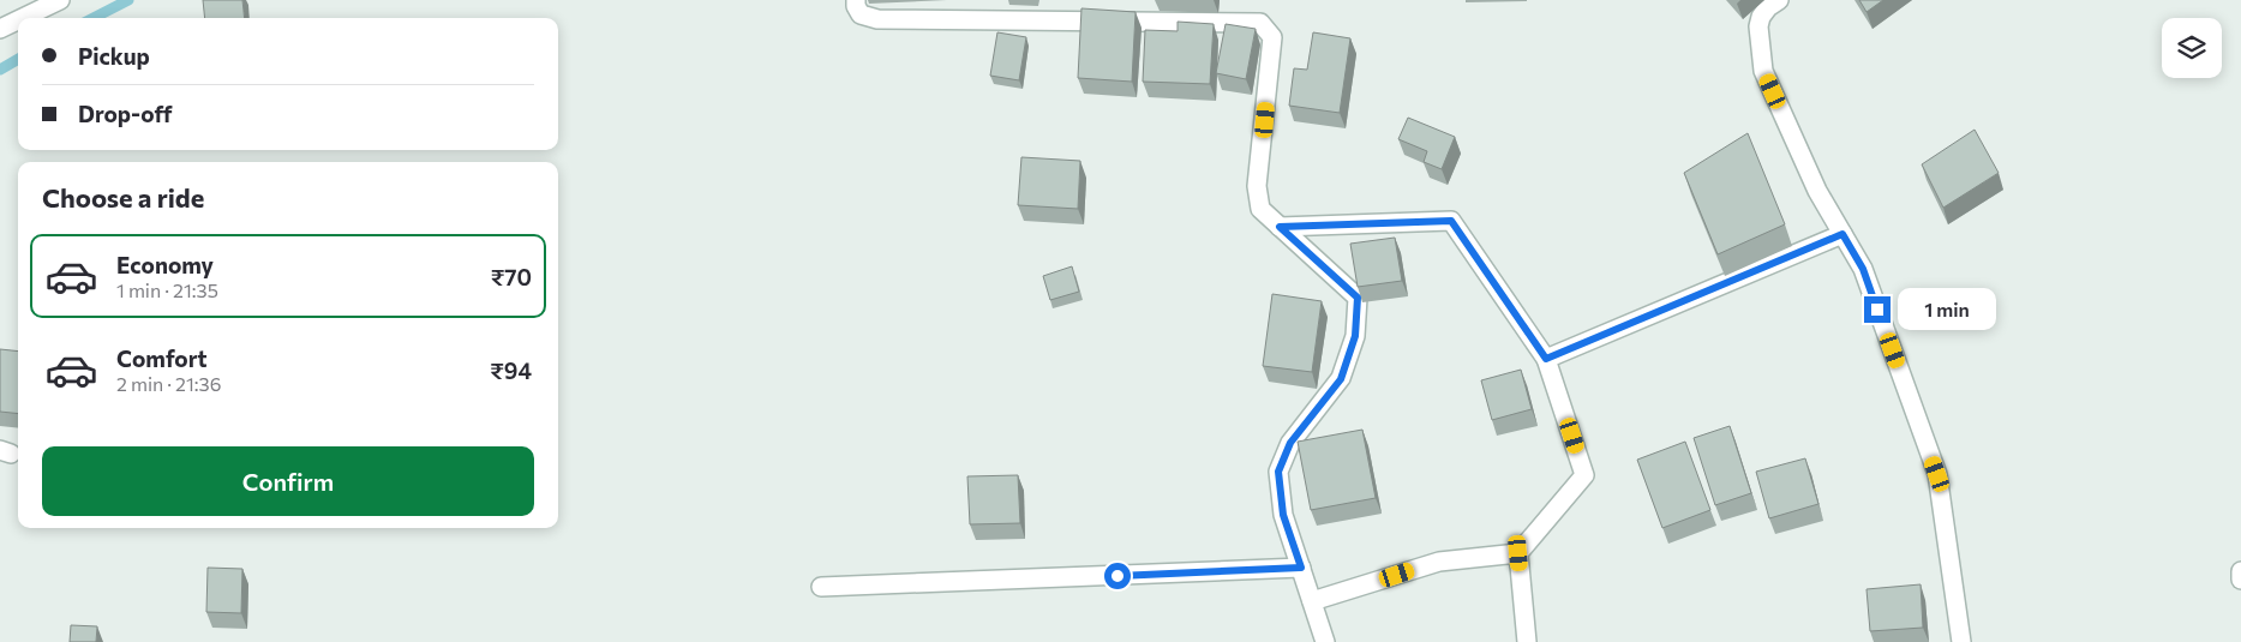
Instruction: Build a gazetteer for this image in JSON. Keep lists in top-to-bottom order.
{
  "page": {
    "banner": ["Pickup", "Drop-off"],
    "heading": "Choose a ride",
    "list": [
      {
        "name": "Economy",
        "note": "1 min · 21:35",
        "value": "₹70"
      },
      {
        "name": "Comfort",
        "note": "2 min · 21:36",
        "value": "₹94"
      }
    ],
    "bubble": "1 min",
    "buttons": "Confirm"
  }
}
